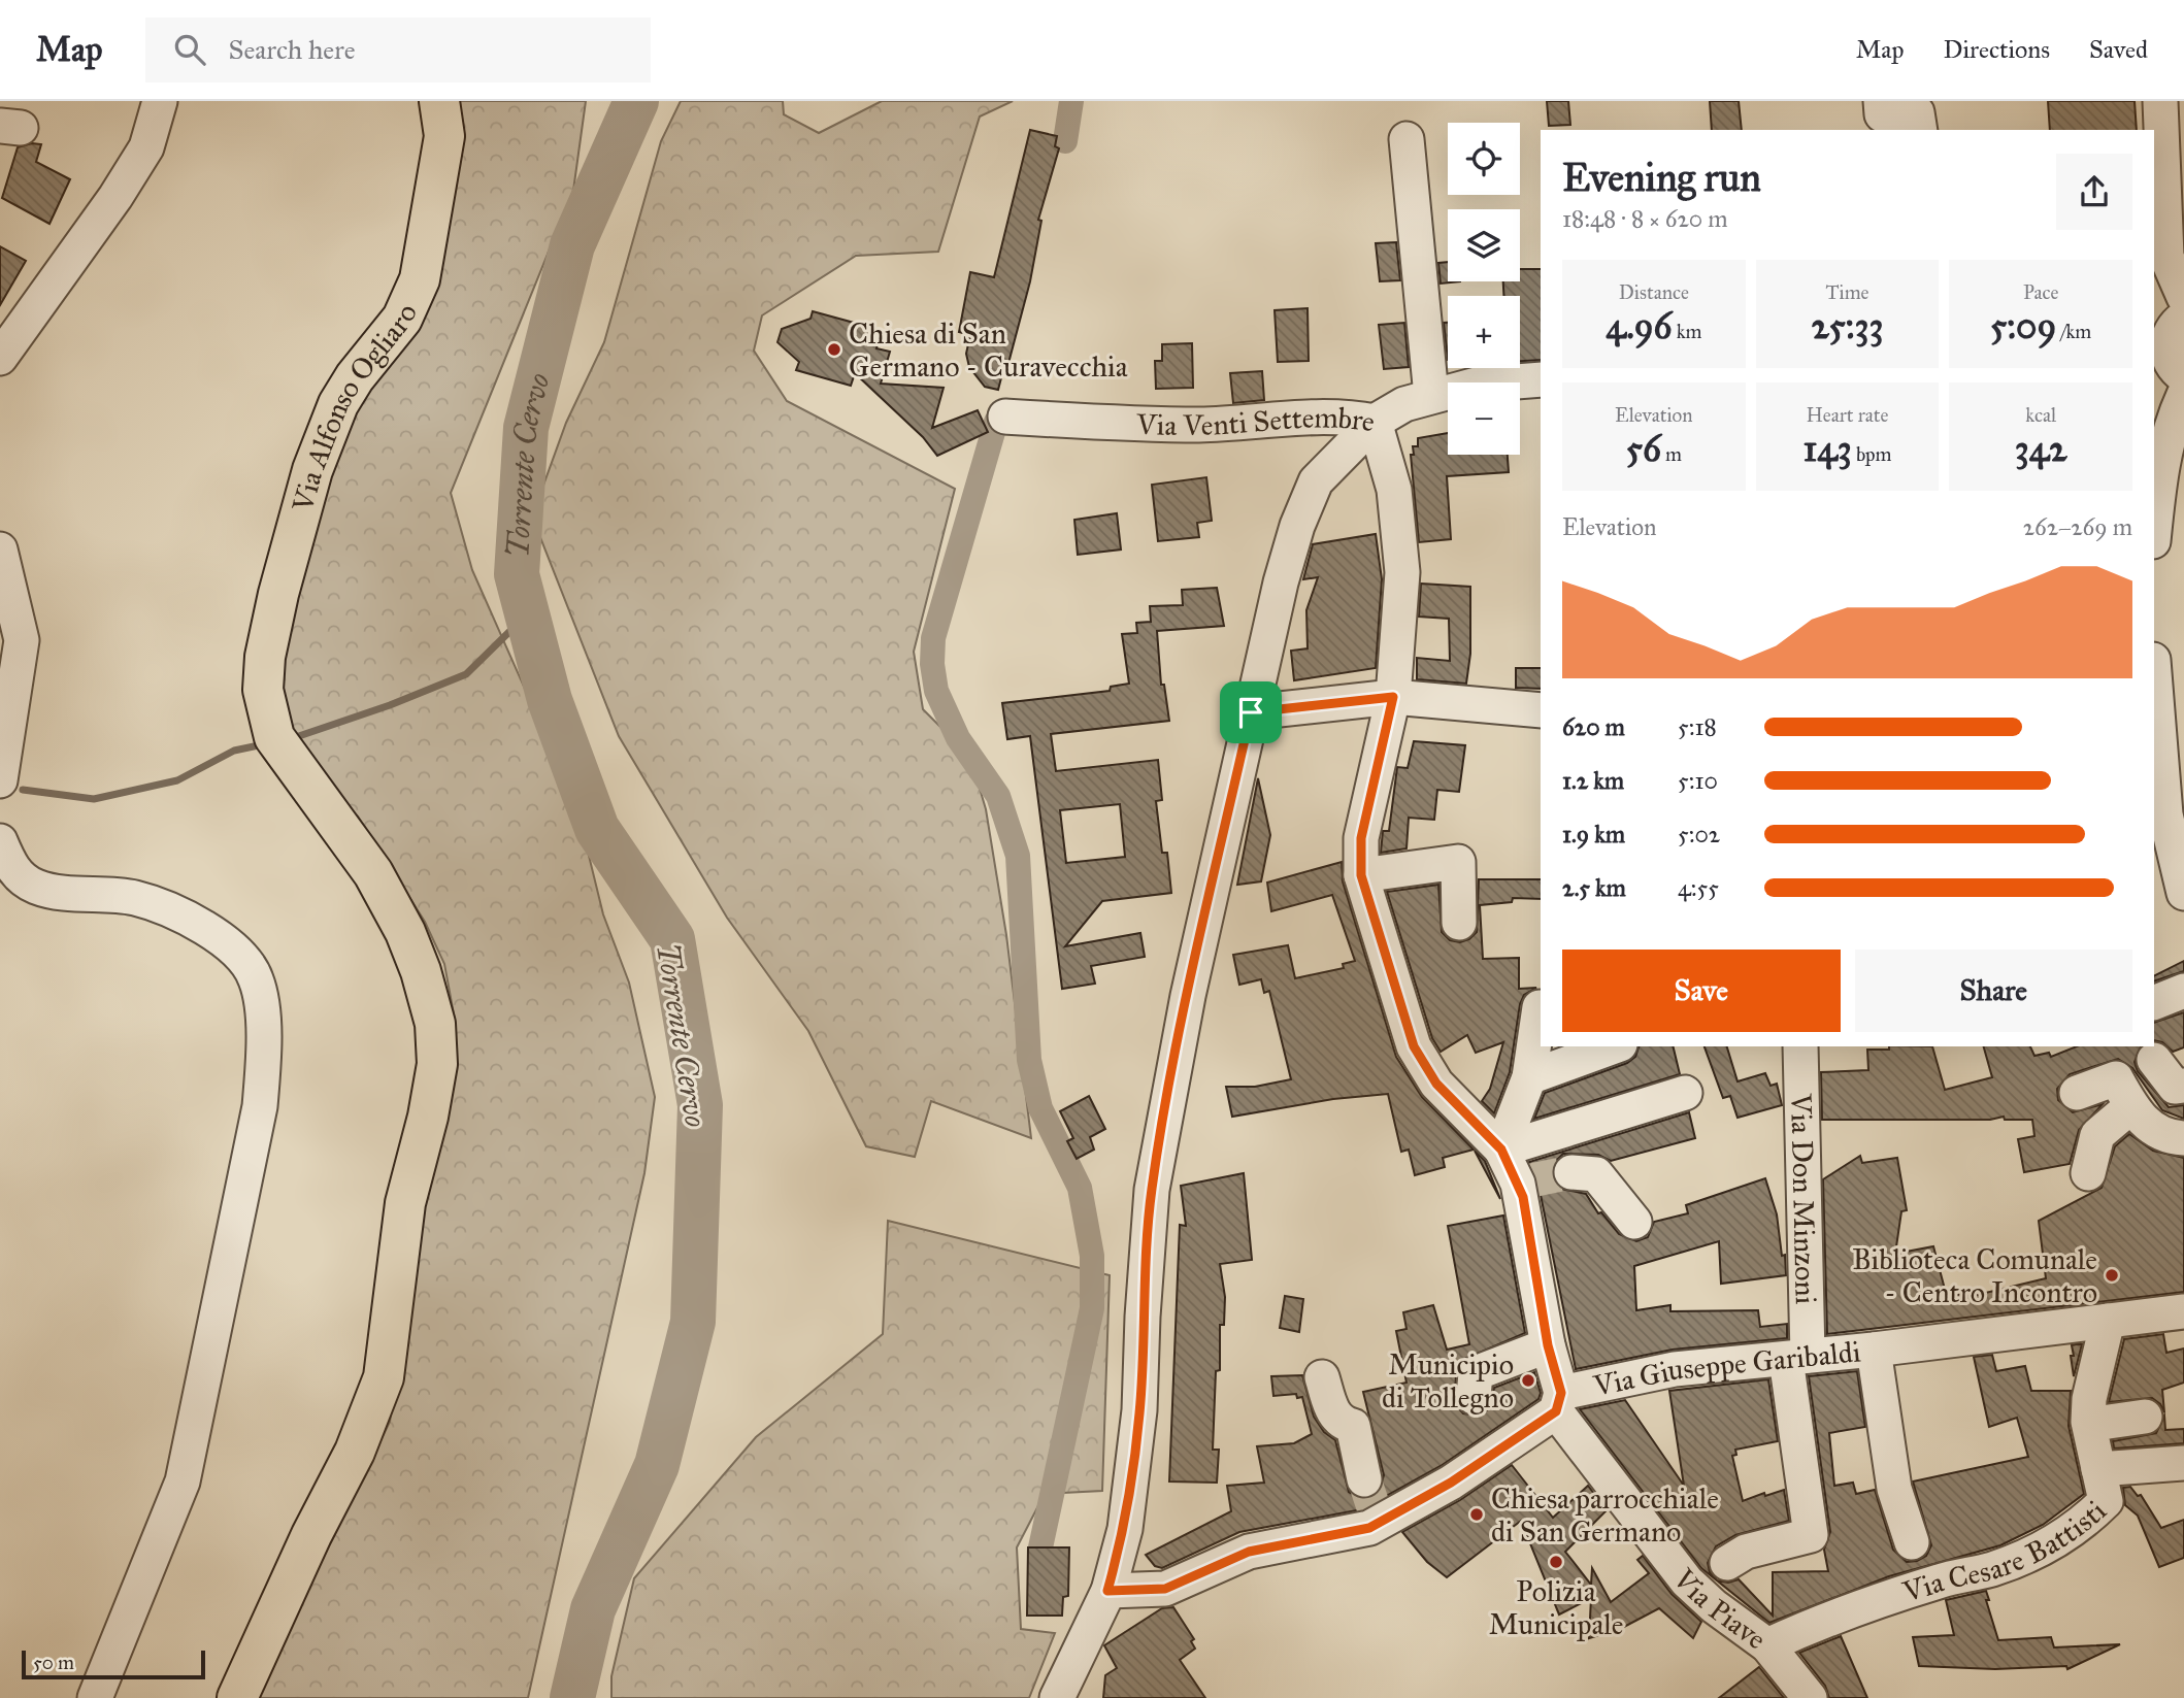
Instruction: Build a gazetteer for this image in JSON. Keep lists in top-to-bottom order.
{
  "streets": {
    "main road": ["Via Alfonso Ogliaro"],
    "street": [
      "Via Venti Settembre",
      "Via Don Minzoni",
      "Via Giuseppe Garibaldi",
      "Via Cesare Battisti",
      "Via Piave"
    ]
  },
  "crossings": [
    ["Via Don Minzoni", "Via Giuseppe Garibaldi"],
    ["Via Giuseppe Garibaldi", "Via Cesare Battisti"],
    ["Via Giuseppe Garibaldi", "Via Piave"],
    ["Via Cesare Battisti", "Via Piave"]
  ],
  "water": ["Torrente Cervo"],
  "places": [
    "Chiesa di San Germano - Curavecchia",
    "Biblioteca Comunale - Centro Incontro",
    "Municipio di Tollegno",
    "Chiesa parrocchiale di San Germano",
    "Polizia Municipale"
  ],
  "scale_bar": "50 m",
  "page": {
    "header": "Map",
    "search": "Search here",
    "nav": ["Map", "Directions", "Saved"],
    "map_buttons": ["+", "−"],
    "heading": ["Evening run", "18:48 · 8 × 620 m"],
    "stats": [
      ["Distance", "4.96 km"],
      ["Time", "25:33"],
      ["Pace", "5:09 /km"],
      ["Elevation", "56 m"],
      ["Heart rate", "143 bpm"],
      ["kcal", "342"]
    ],
    "chart": ["Elevation", "262–269 m"],
    "list": [
      {
        "name": "620 m",
        "note": "5:18"
      },
      {
        "name": "1.2 km",
        "note": "5:10"
      },
      {
        "name": "1.9 km",
        "note": "5:02"
      },
      {
        "name": "2.5 km",
        "note": "4:55"
      }
    ],
    "buttons": ["Save", "Share"],
    "scale": "50 m"
  }
}
